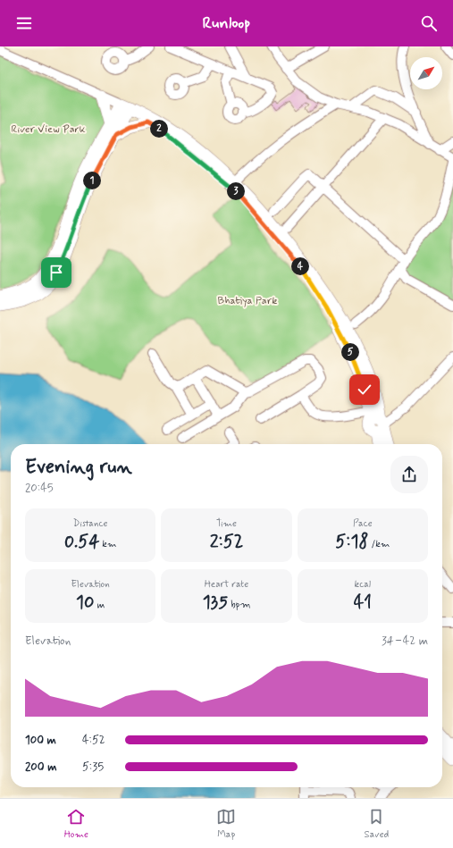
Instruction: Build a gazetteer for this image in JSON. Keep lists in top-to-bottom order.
{
  "parks": ["River View Park", "Bhatiya Park"],
  "north": "top right",
  "page": {
    "header": "Runloop",
    "pins": [
      "2",
      "1",
      "3",
      "4",
      "5"
    ],
    "heading": ["Evening run", "20:45"],
    "stats": [
      ["Distance", "0.54 km"],
      ["Time", "2:52"],
      ["Pace", "5:18 /km"],
      ["Elevation", "10 m"],
      ["Heart rate", "135 bpm"],
      ["kcal", "41"]
    ],
    "chart": ["Elevation", "34–42 m"],
    "list": [
      {
        "name": "100 m",
        "note": "4:52"
      },
      {
        "name": "200 m",
        "note": "5:35"
      }
    ],
    "tabs": ["Home", "Map", "Saved"]
  }
}
